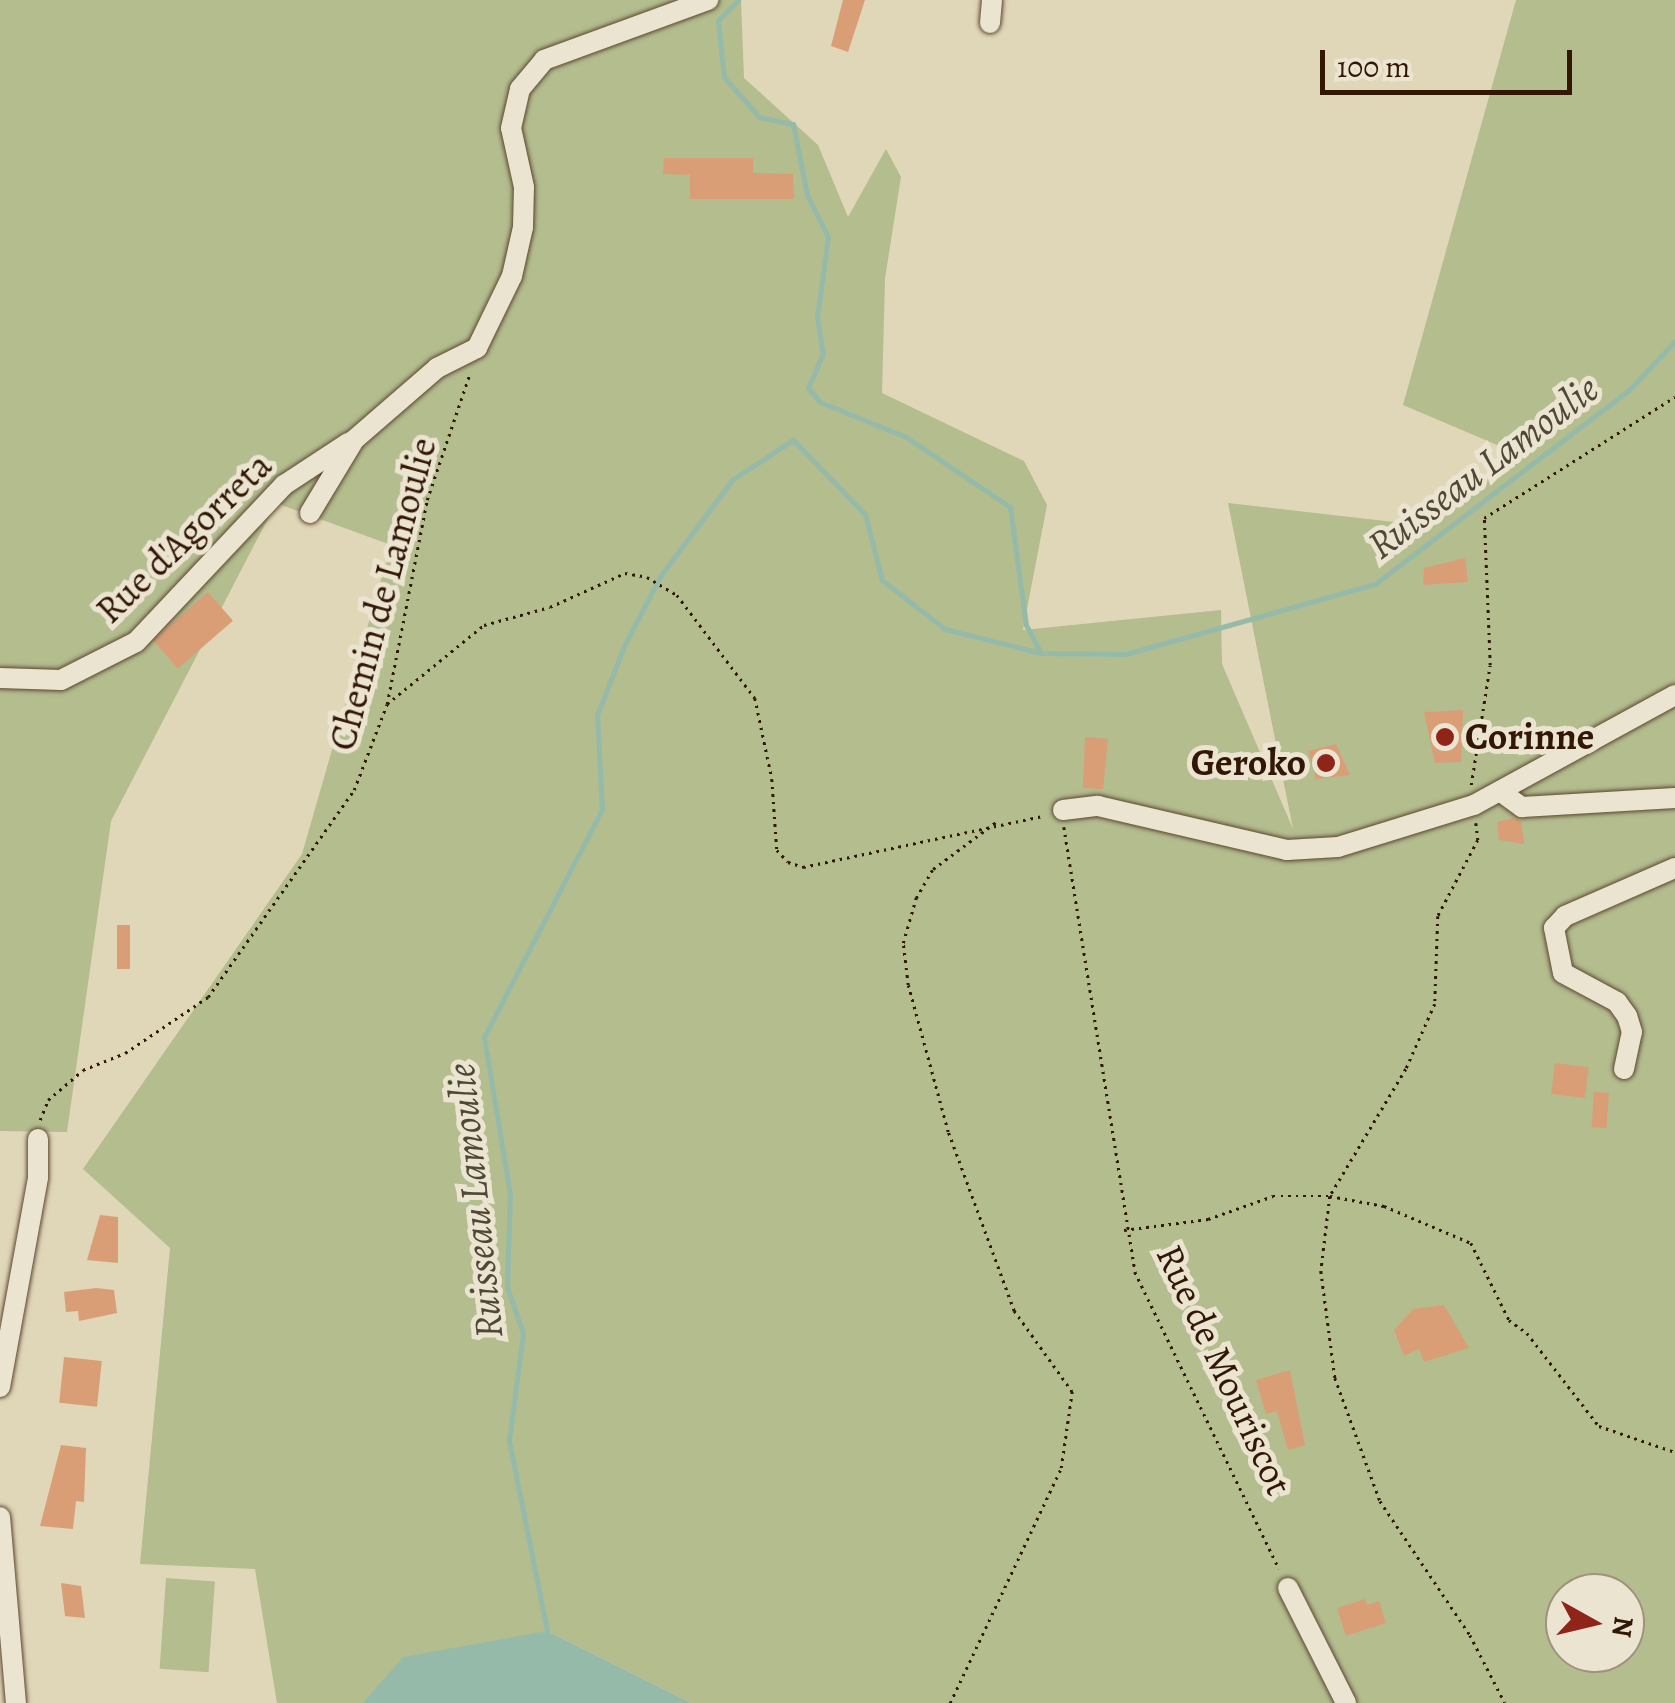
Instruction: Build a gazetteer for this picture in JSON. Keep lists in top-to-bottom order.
{
  "streets": {
    "street": ["Rue d'Agorreta"],
    "path": ["Chemin de Lamoulie", "Rue de Mouriscot"]
  },
  "crossings": [
    ["Rue d'Agorreta", "Chemin de Lamoulie"]
  ],
  "water": ["Ruisseau Lamoulie"],
  "places": ["Corinne", "Geroko"],
  "scale_bar": "100 m",
  "north": "right"
}
